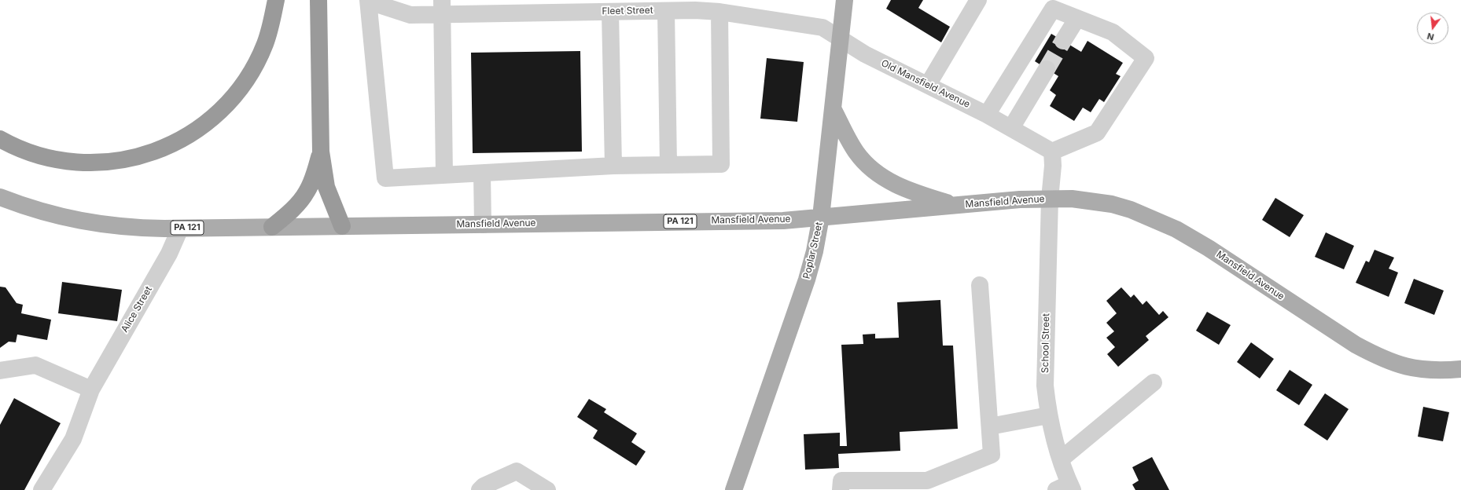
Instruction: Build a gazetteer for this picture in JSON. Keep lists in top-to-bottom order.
{
  "streets": {
    "main road": ["Mansfield Avenue", "PA 121", "Poplar Street"],
    "street": [
      "Fleet Street",
      "Old Mansfield Avenue",
      "Alice Street",
      "School Street"
    ]
  },
  "crossings": [
    ["Fleet Street", "Old Mansfield Avenue"],
    ["Fleet Street", "Poplar Street"],
    ["Old Mansfield Avenue", "Poplar Street"],
    ["Old Mansfield Avenue", "School Street"],
    ["Mansfield Avenue", "Poplar Street"],
    ["Mansfield Avenue", "Alice Street"],
    ["Mansfield Avenue", "School Street"]
  ],
  "north": "bottom"
}
